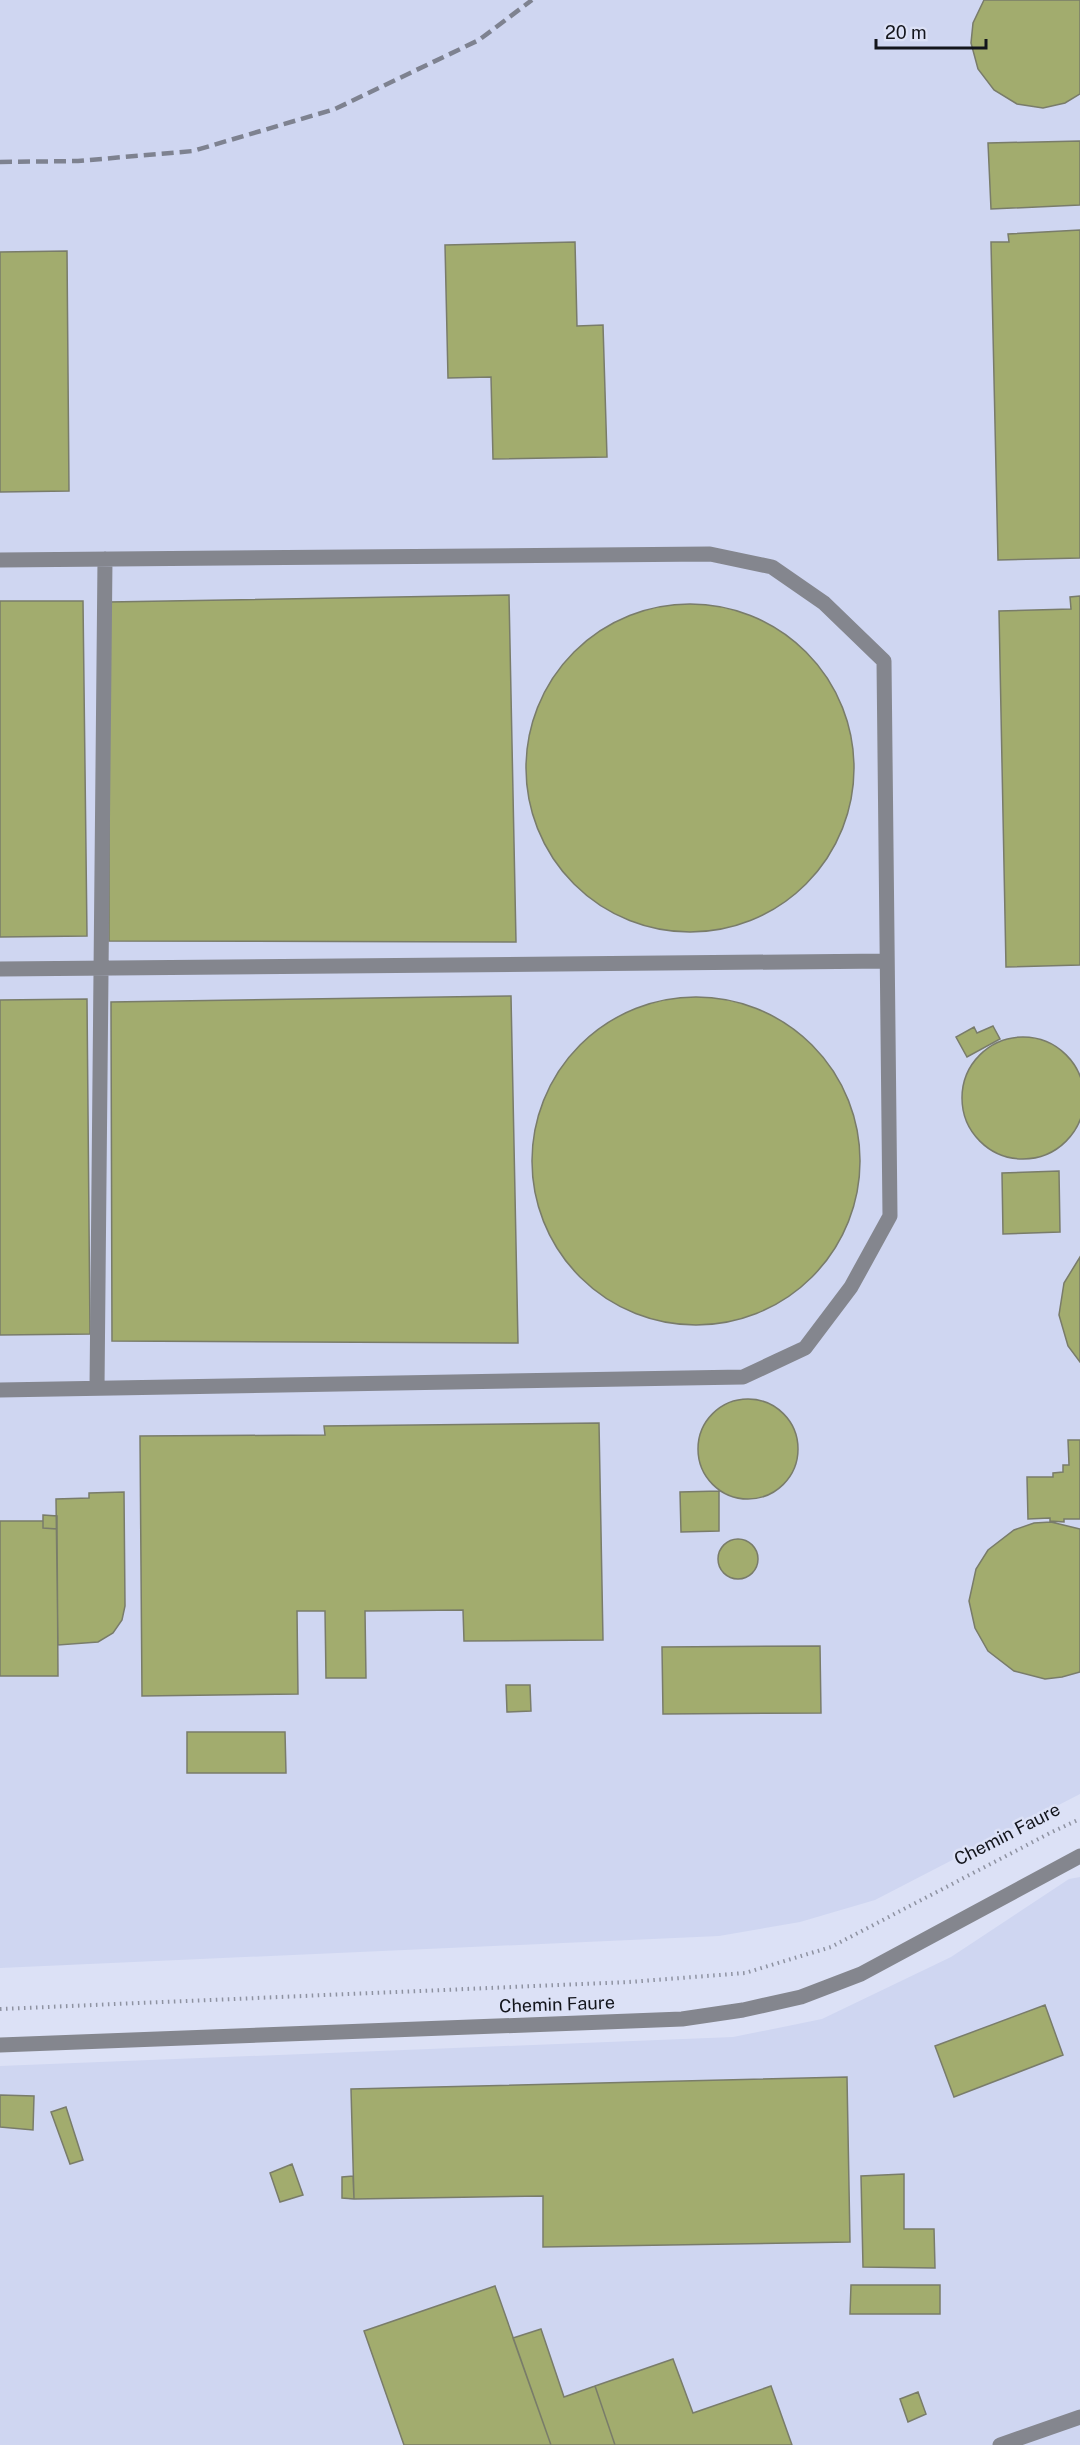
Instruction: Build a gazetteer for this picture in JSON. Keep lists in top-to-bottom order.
{
  "streets": {
    "street": ["Chemin Faure"]
  },
  "scale_bar": "20 m"
}
